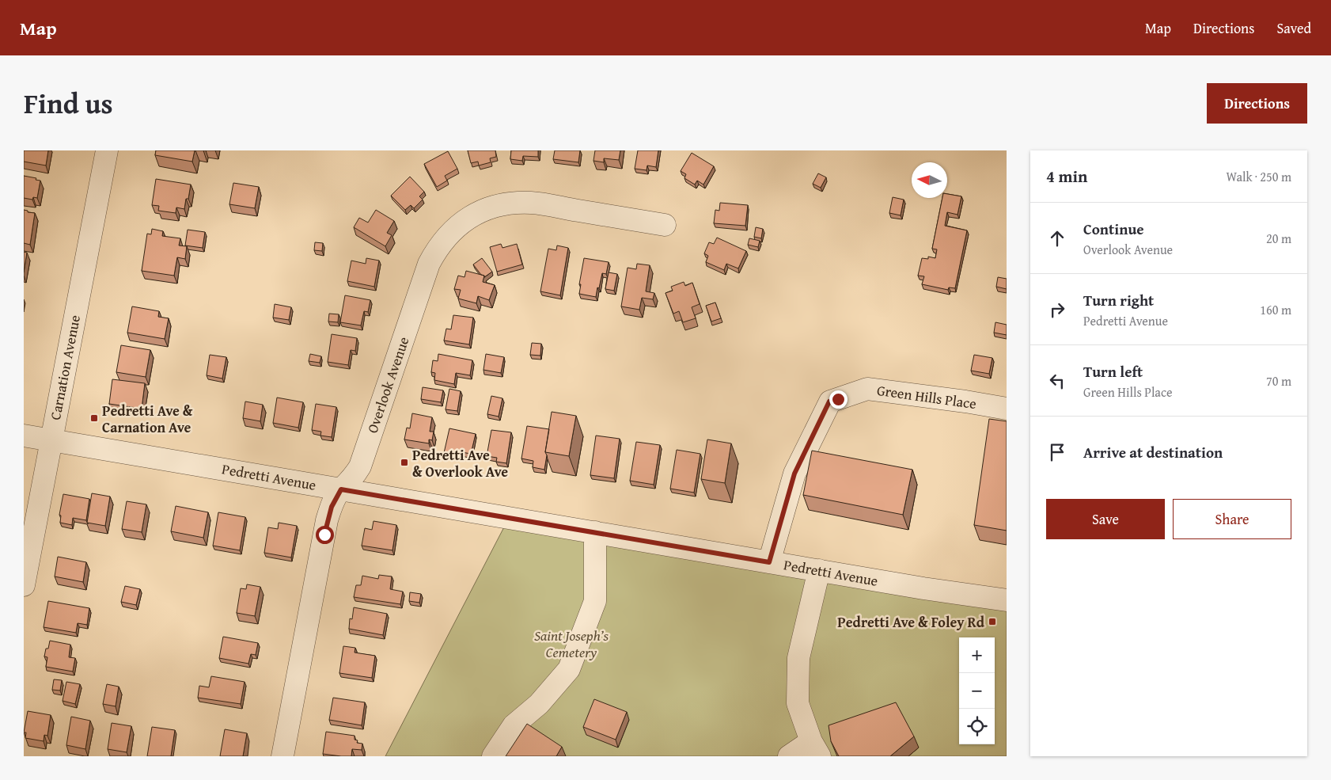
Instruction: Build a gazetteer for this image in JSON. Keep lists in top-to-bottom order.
{
  "streets": {
    "street": [
      "Carnation Avenue",
      "Overlook Avenue",
      "Green Hills Place",
      "Pedretti Avenue"
    ]
  },
  "crossings": [
    ["Carnation Avenue", "Pedretti Avenue"],
    ["Overlook Avenue", "Pedretti Avenue"],
    ["Green Hills Place", "Pedretti Avenue"]
  ],
  "parks": ["Saint Joseph’s Cemetery"],
  "places": {
    "transit": ["Pedretti Ave & Carnation Ave", "Pedretti Ave & Overlook Ave", "Pedretti Ave & Foley Rd"]
  },
  "north": "left",
  "page": {
    "header": "Map",
    "nav": ["Map", "Directions", "Saved"],
    "title": "Find us",
    "buttons": [
      "Directions",
      ["Save", "Share"]
    ],
    "heading": ["4 min", "Walk · 250 m"],
    "list": [
      ["Continue", "Overlook Avenue", "20 m"],
      ["Turn right", "Pedretti Avenue", "160 m"],
      ["Turn left", "Green Hills Place", "70 m"],
      "Arrive at destination"
    ],
    "map_buttons": ["+", "−"]
  }
}
